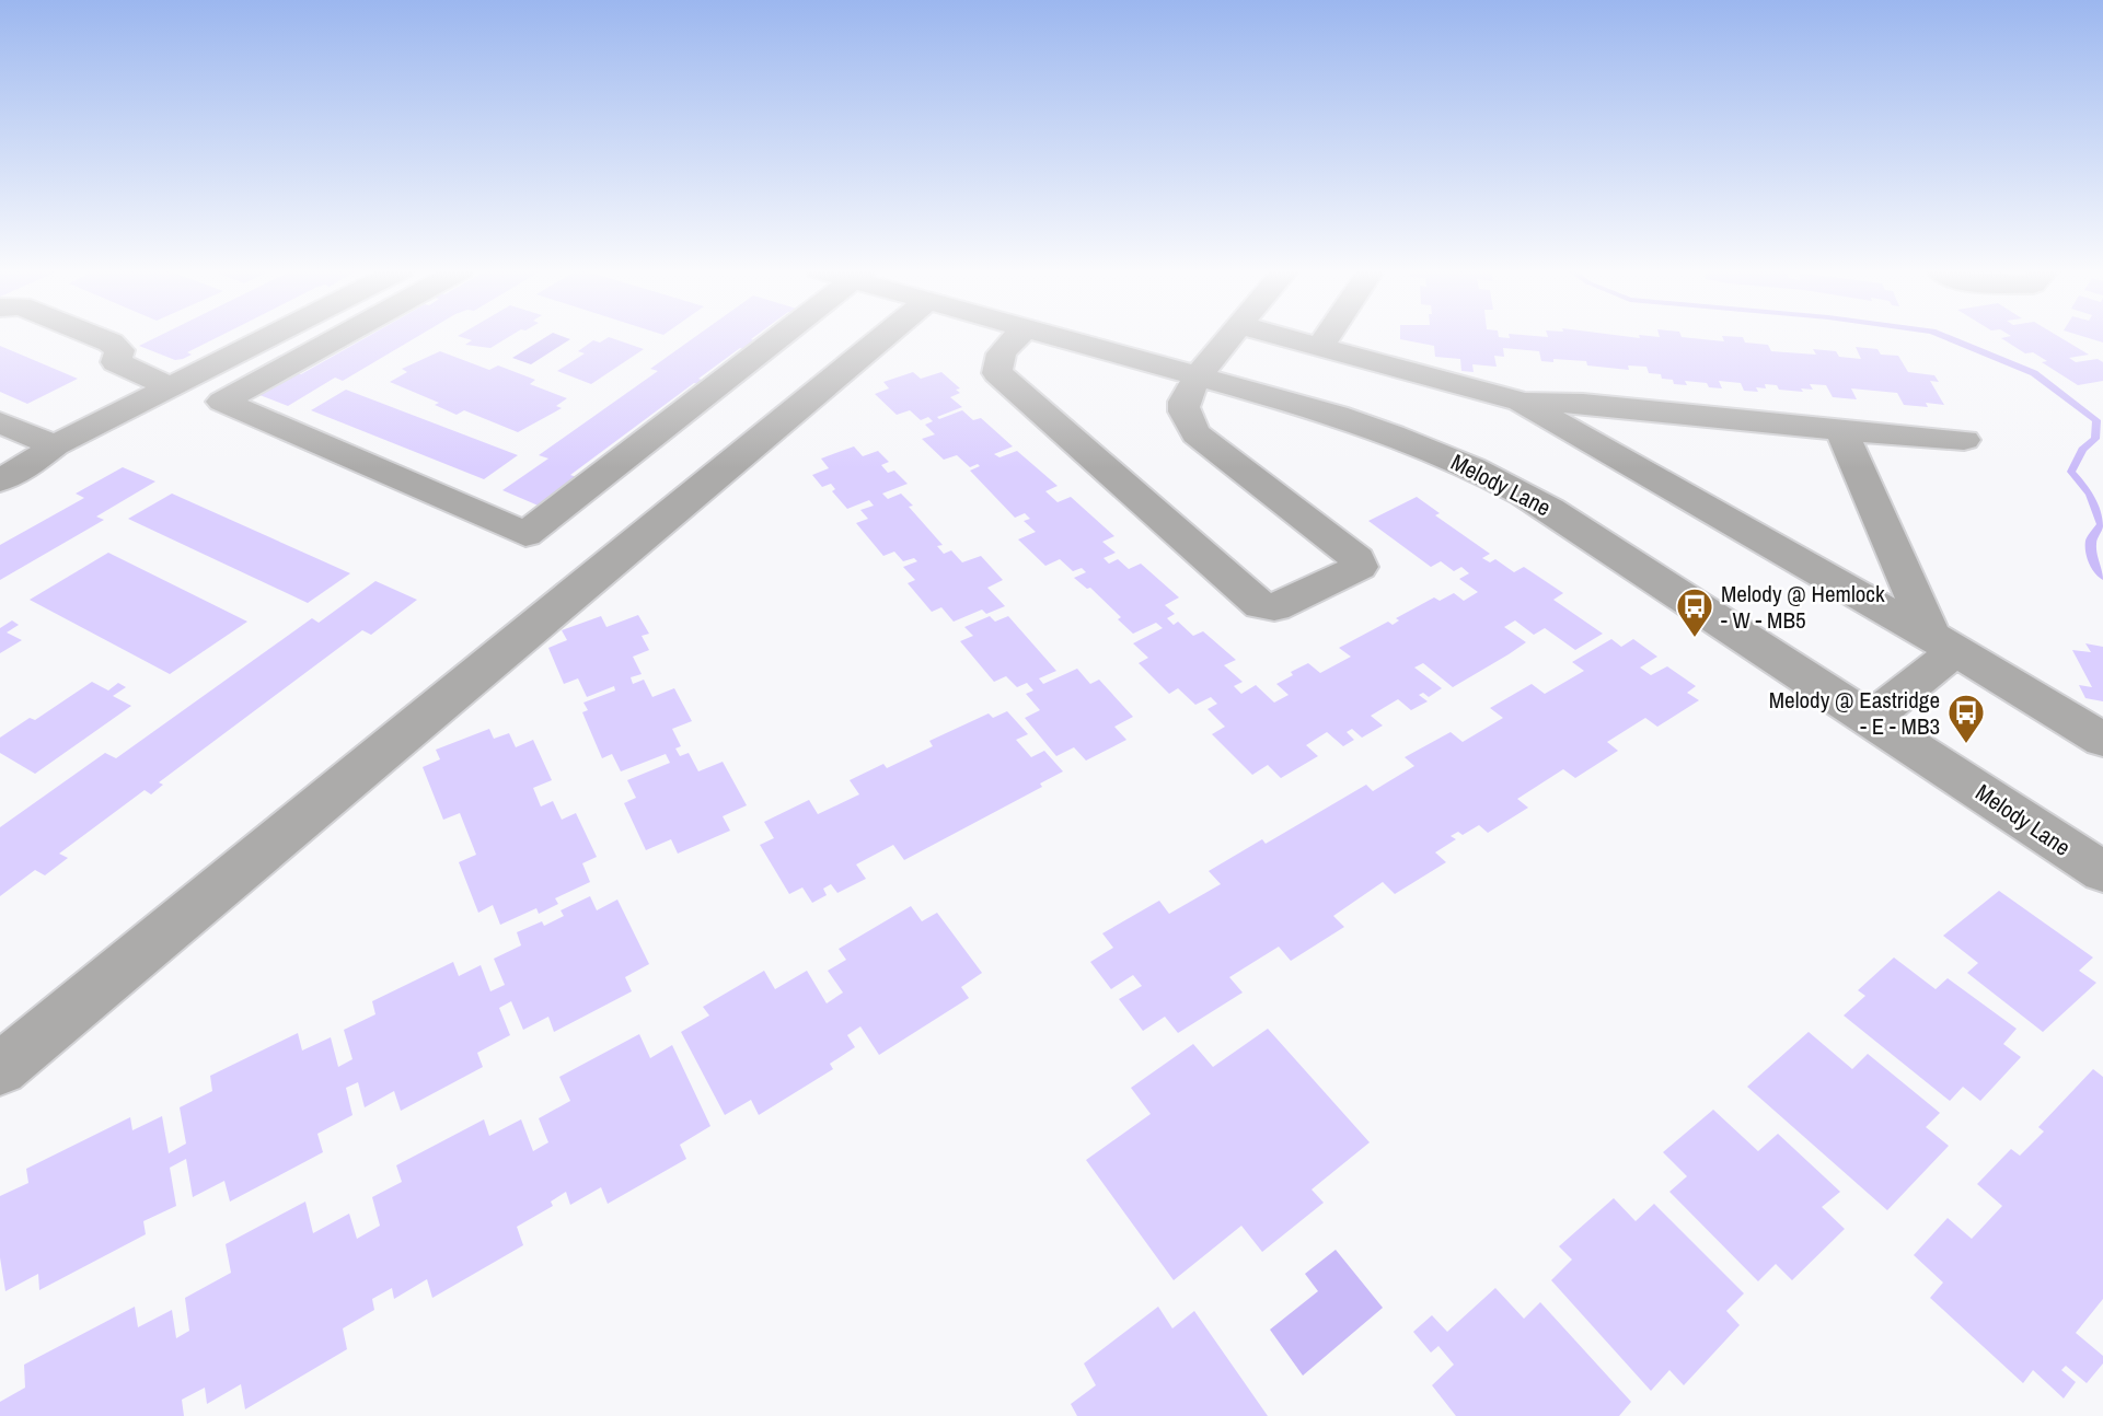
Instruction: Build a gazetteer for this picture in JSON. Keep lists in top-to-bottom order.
{
  "streets": {
    "street": ["Melody Lane"]
  },
  "places": {
    "bus stop": ["Melody @ Hemlock - W - MB5", "Melody @ Eastridge - E - MB3"]
  }
}
